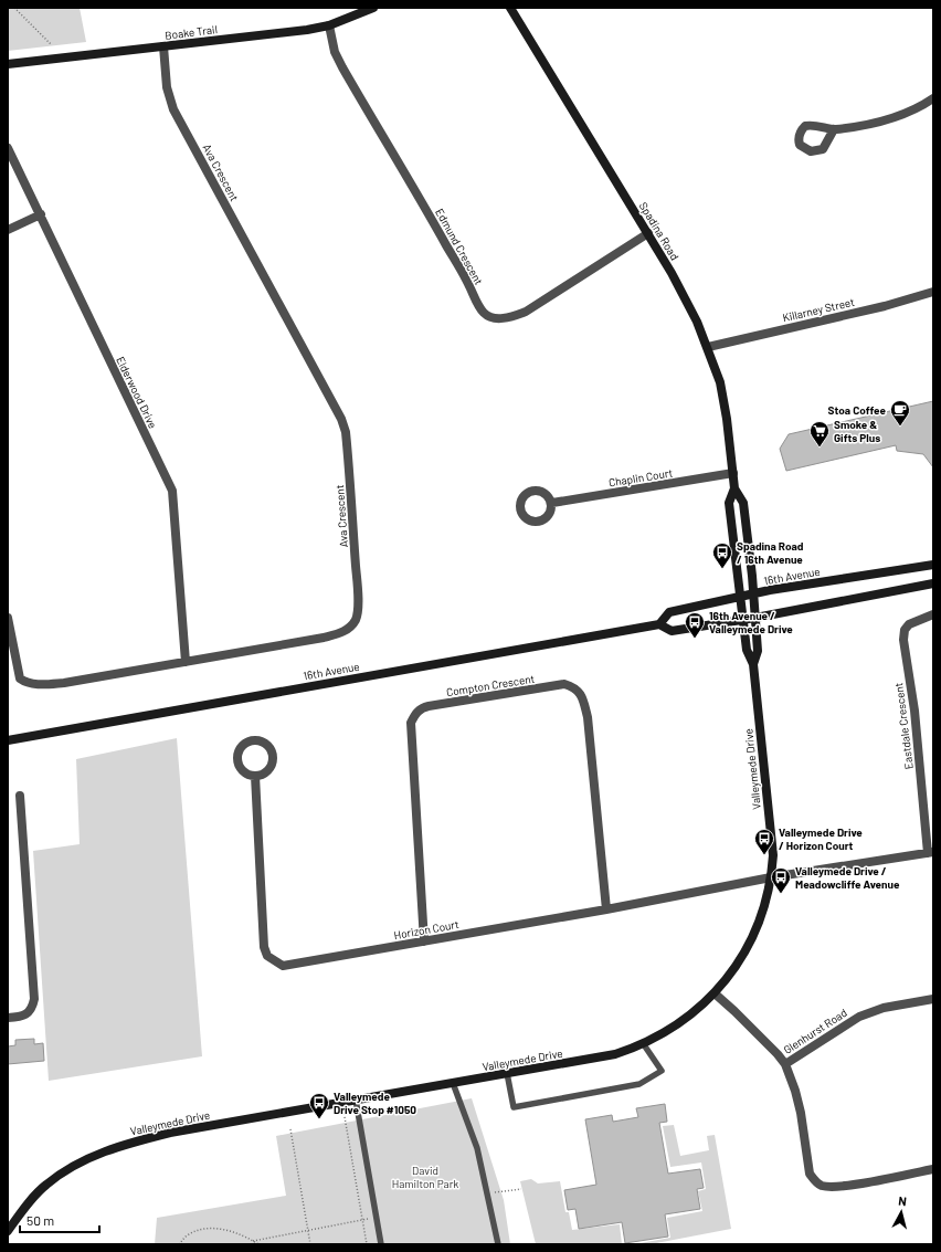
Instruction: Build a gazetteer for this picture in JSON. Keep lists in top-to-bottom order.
{
  "streets": {
    "street": [
      "Boake Trail",
      "Ava Crescent",
      "Spadina Road",
      "Edmund Crescent",
      "Killarney Street",
      "Elderwood Drive",
      "Chaplin Court",
      "16th Avenue",
      "Compton Crescent",
      "Eastdale Crescent",
      "Valleymede Drive",
      "Horizon Court",
      "Glenhurst Road"
    ]
  },
  "crossings": [
    ["Boake Trail", "Ava Crescent"],
    ["Boake Trail", "Edmund Crescent"],
    ["Ava Crescent", "Elderwood Drive"],
    ["Spadina Road", "Edmund Crescent"],
    ["Spadina Road", "Killarney Street"],
    ["Spadina Road", "Chaplin Court"],
    ["Spadina Road", "16th Avenue"],
    ["Spadina Road", "Valleymede Drive"],
    ["16th Avenue", "Valleymede Drive"],
    ["Compton Crescent", "Horizon Court"],
    ["Eastdale Crescent", "Horizon Court"],
    ["Valleymede Drive", "Horizon Court"]
  ],
  "parks": ["David Hamilton Park"],
  "places": {
    "cafe": ["Stoa Coffee"],
    "supermarket": ["Smoke & Gifts Plus"],
    "bus stop": [
      "Spadina Road / 16th Avenue",
      "16th Avenue / Valleymede Drive",
      "Valleymede Drive / Horizon Court",
      "Valleymede Drive / Meadowcliffe Avenue",
      "Valleymede Drive Stop #1050"
    ]
  },
  "scale_bar": "50 m",
  "north": "top"
}
